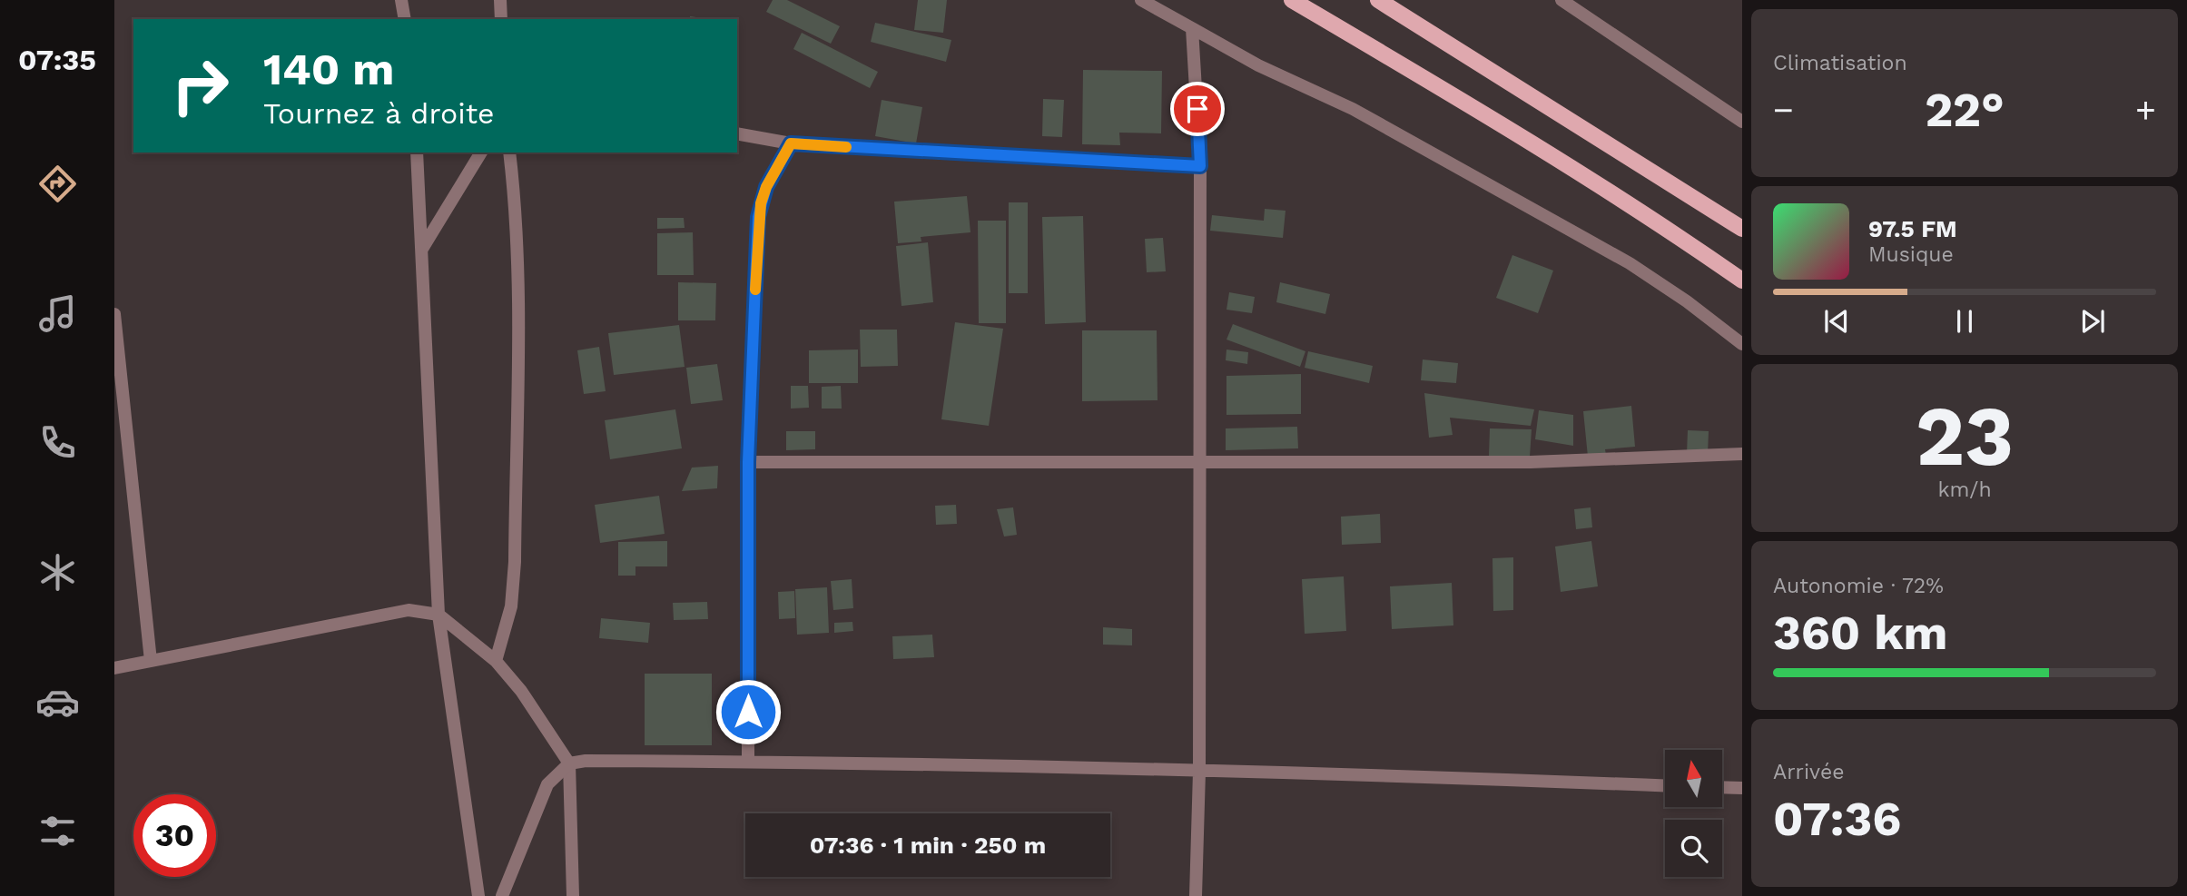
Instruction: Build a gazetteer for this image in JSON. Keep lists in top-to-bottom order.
{
  "north": "top",
  "page": {
    "tabs": "07:35",
    "tile": [
      "Climatisation",
      ["23", "km/h"],
      ["Autonomie · 72%", "360 km"],
      ["Arrivée", "07:36"]
    ],
    "turn": ["140 m", "Tournez à droite"],
    "heat": ["−", "22°", "+"],
    "song": ["97.5 FM", "Musique"],
    "limit": "30",
    "trip": "07:36 · 1 min · 250 m"
  }
}
